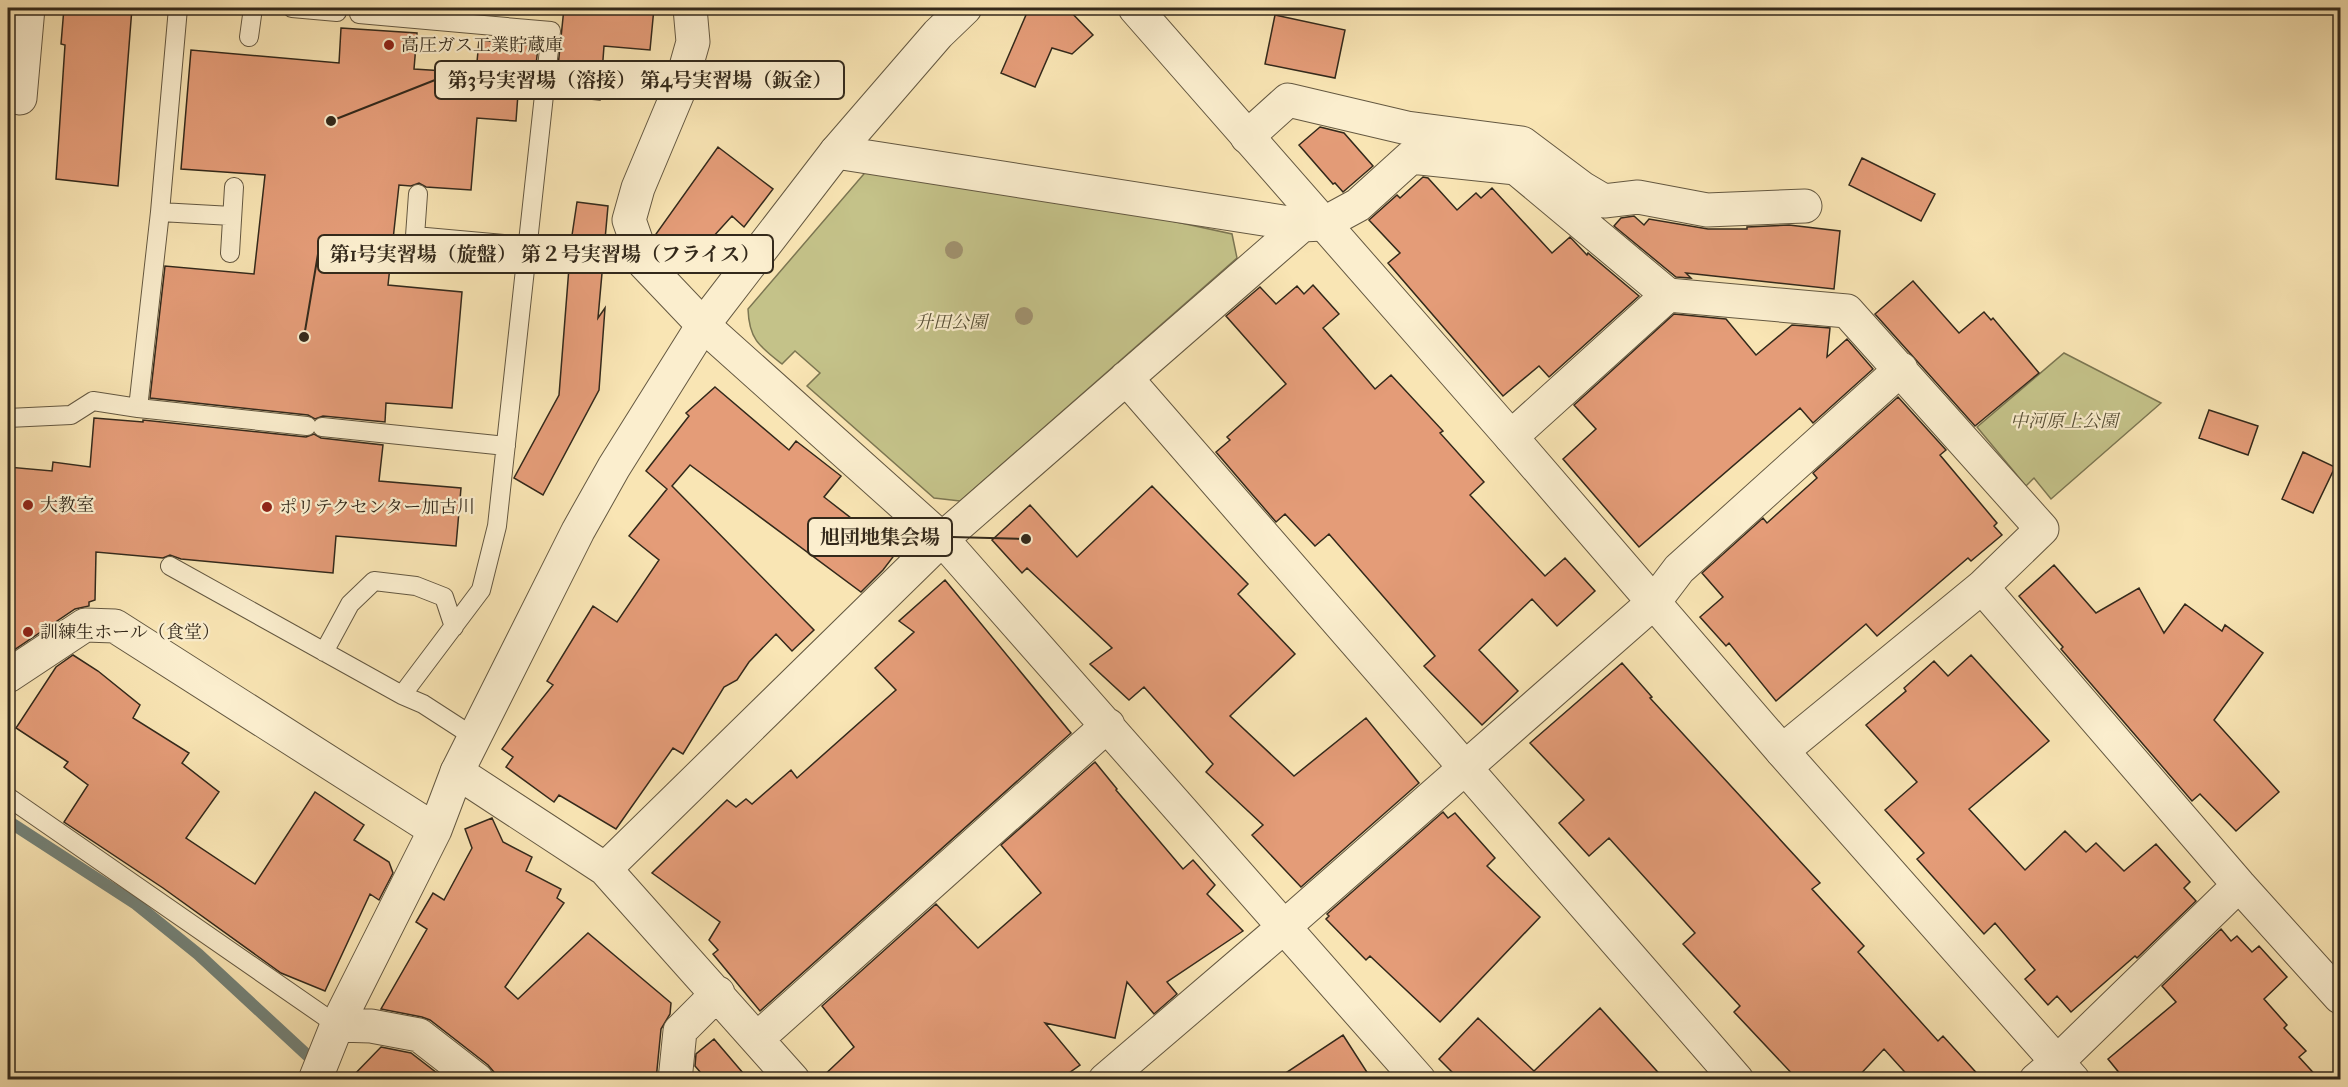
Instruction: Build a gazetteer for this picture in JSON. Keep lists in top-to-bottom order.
{
  "parks": ["升田公園", "中河原上公園"],
  "places": [
    "高圧ガス工業貯蔵庫",
    "第3号実習場（溶接） 第4号実習場（鈑金）",
    "第1号実習場（旋盤） 第２号実習場（フライス）",
    "大教室",
    "ポリテクセンター加古川",
    "旭団地集会場",
    "訓練生ホール（食堂）"
  ]
}
